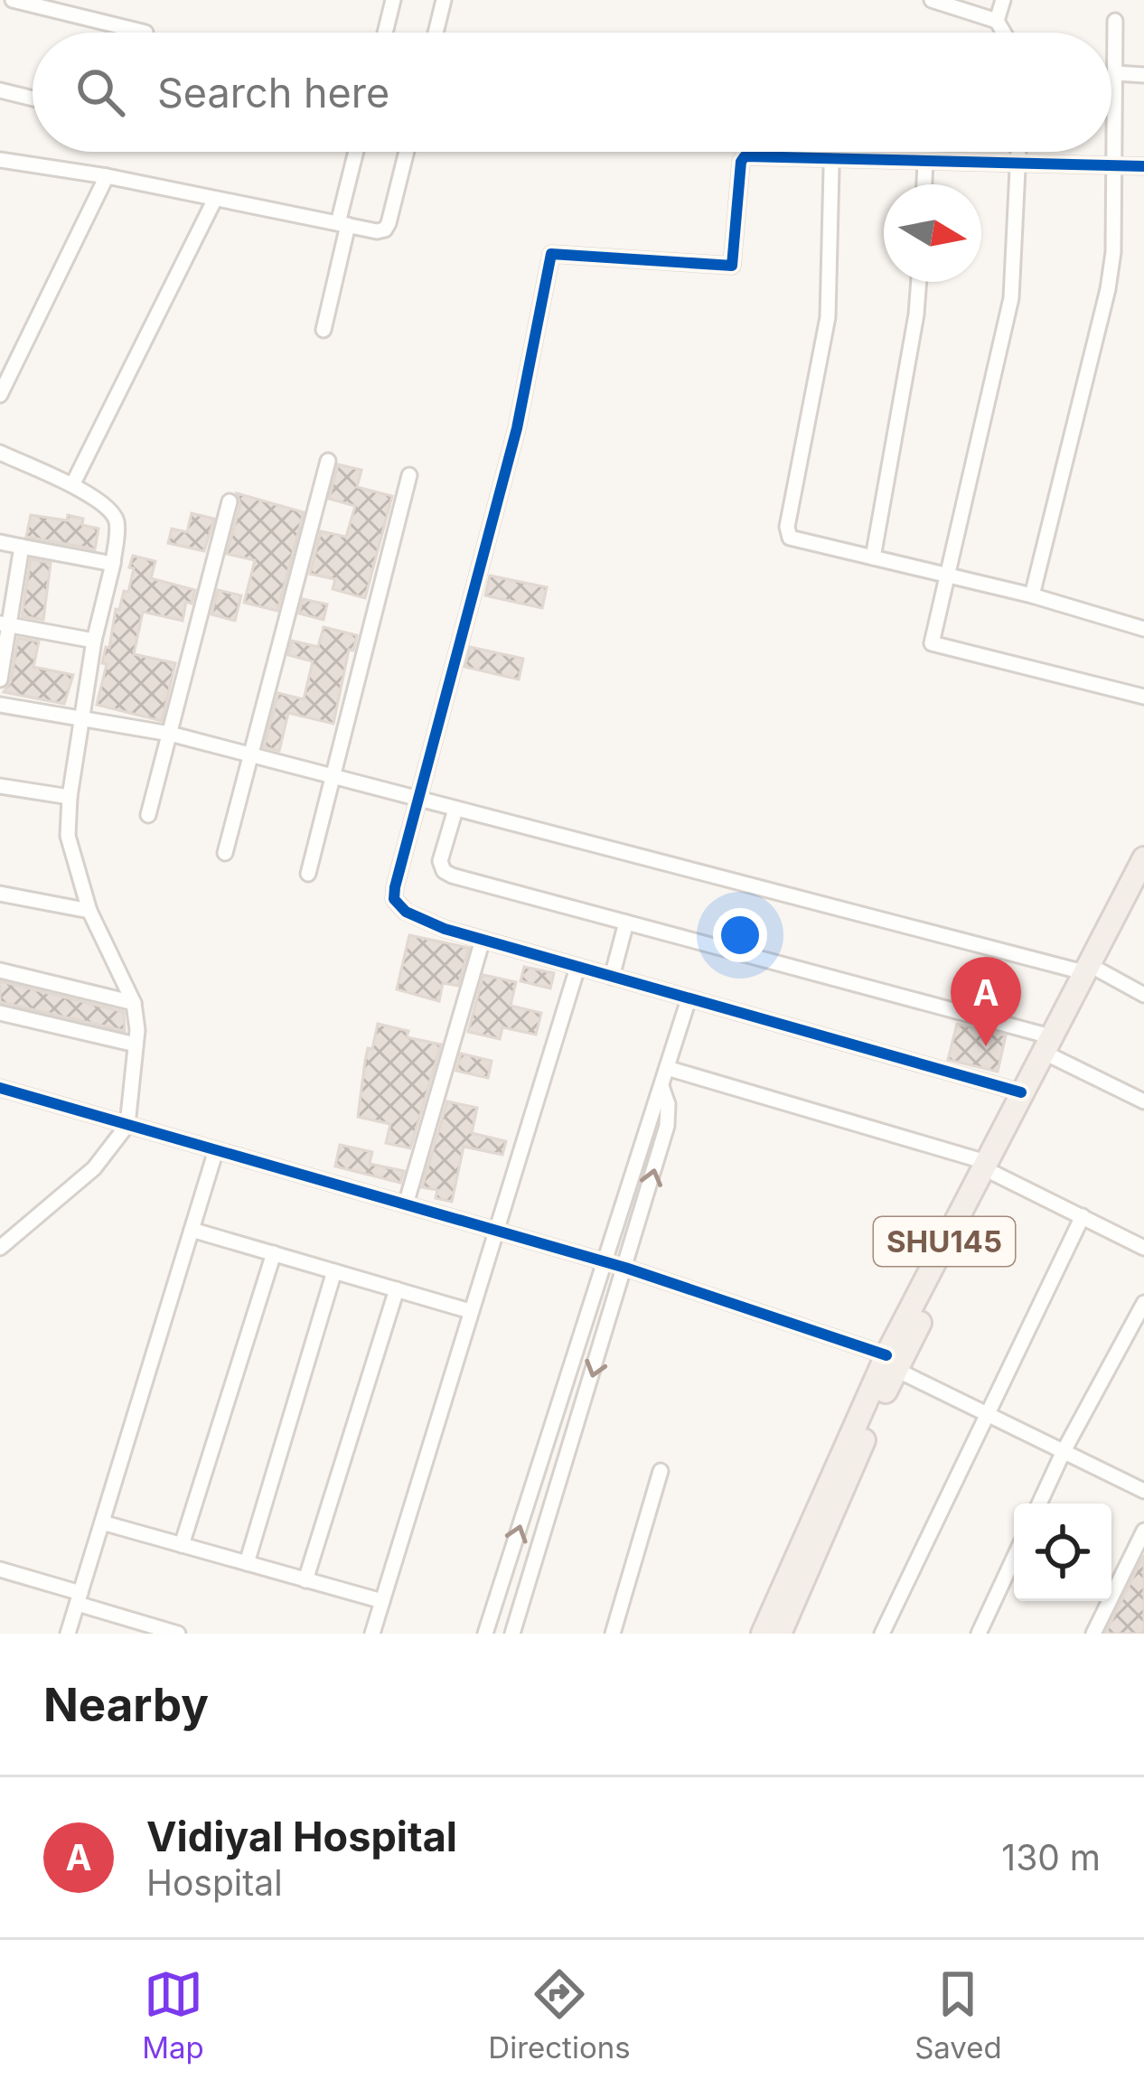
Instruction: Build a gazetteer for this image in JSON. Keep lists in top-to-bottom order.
{
  "north": "right",
  "page": {
    "search": "Search here",
    "pins": "A",
    "heading": "Nearby",
    "list": [
      {
        "mark": "A",
        "name": "Vidiyal Hospital",
        "note": "Hospital",
        "value": "130 m"
      }
    ],
    "nav": ["Map", "Directions", "Saved"]
  }
}
